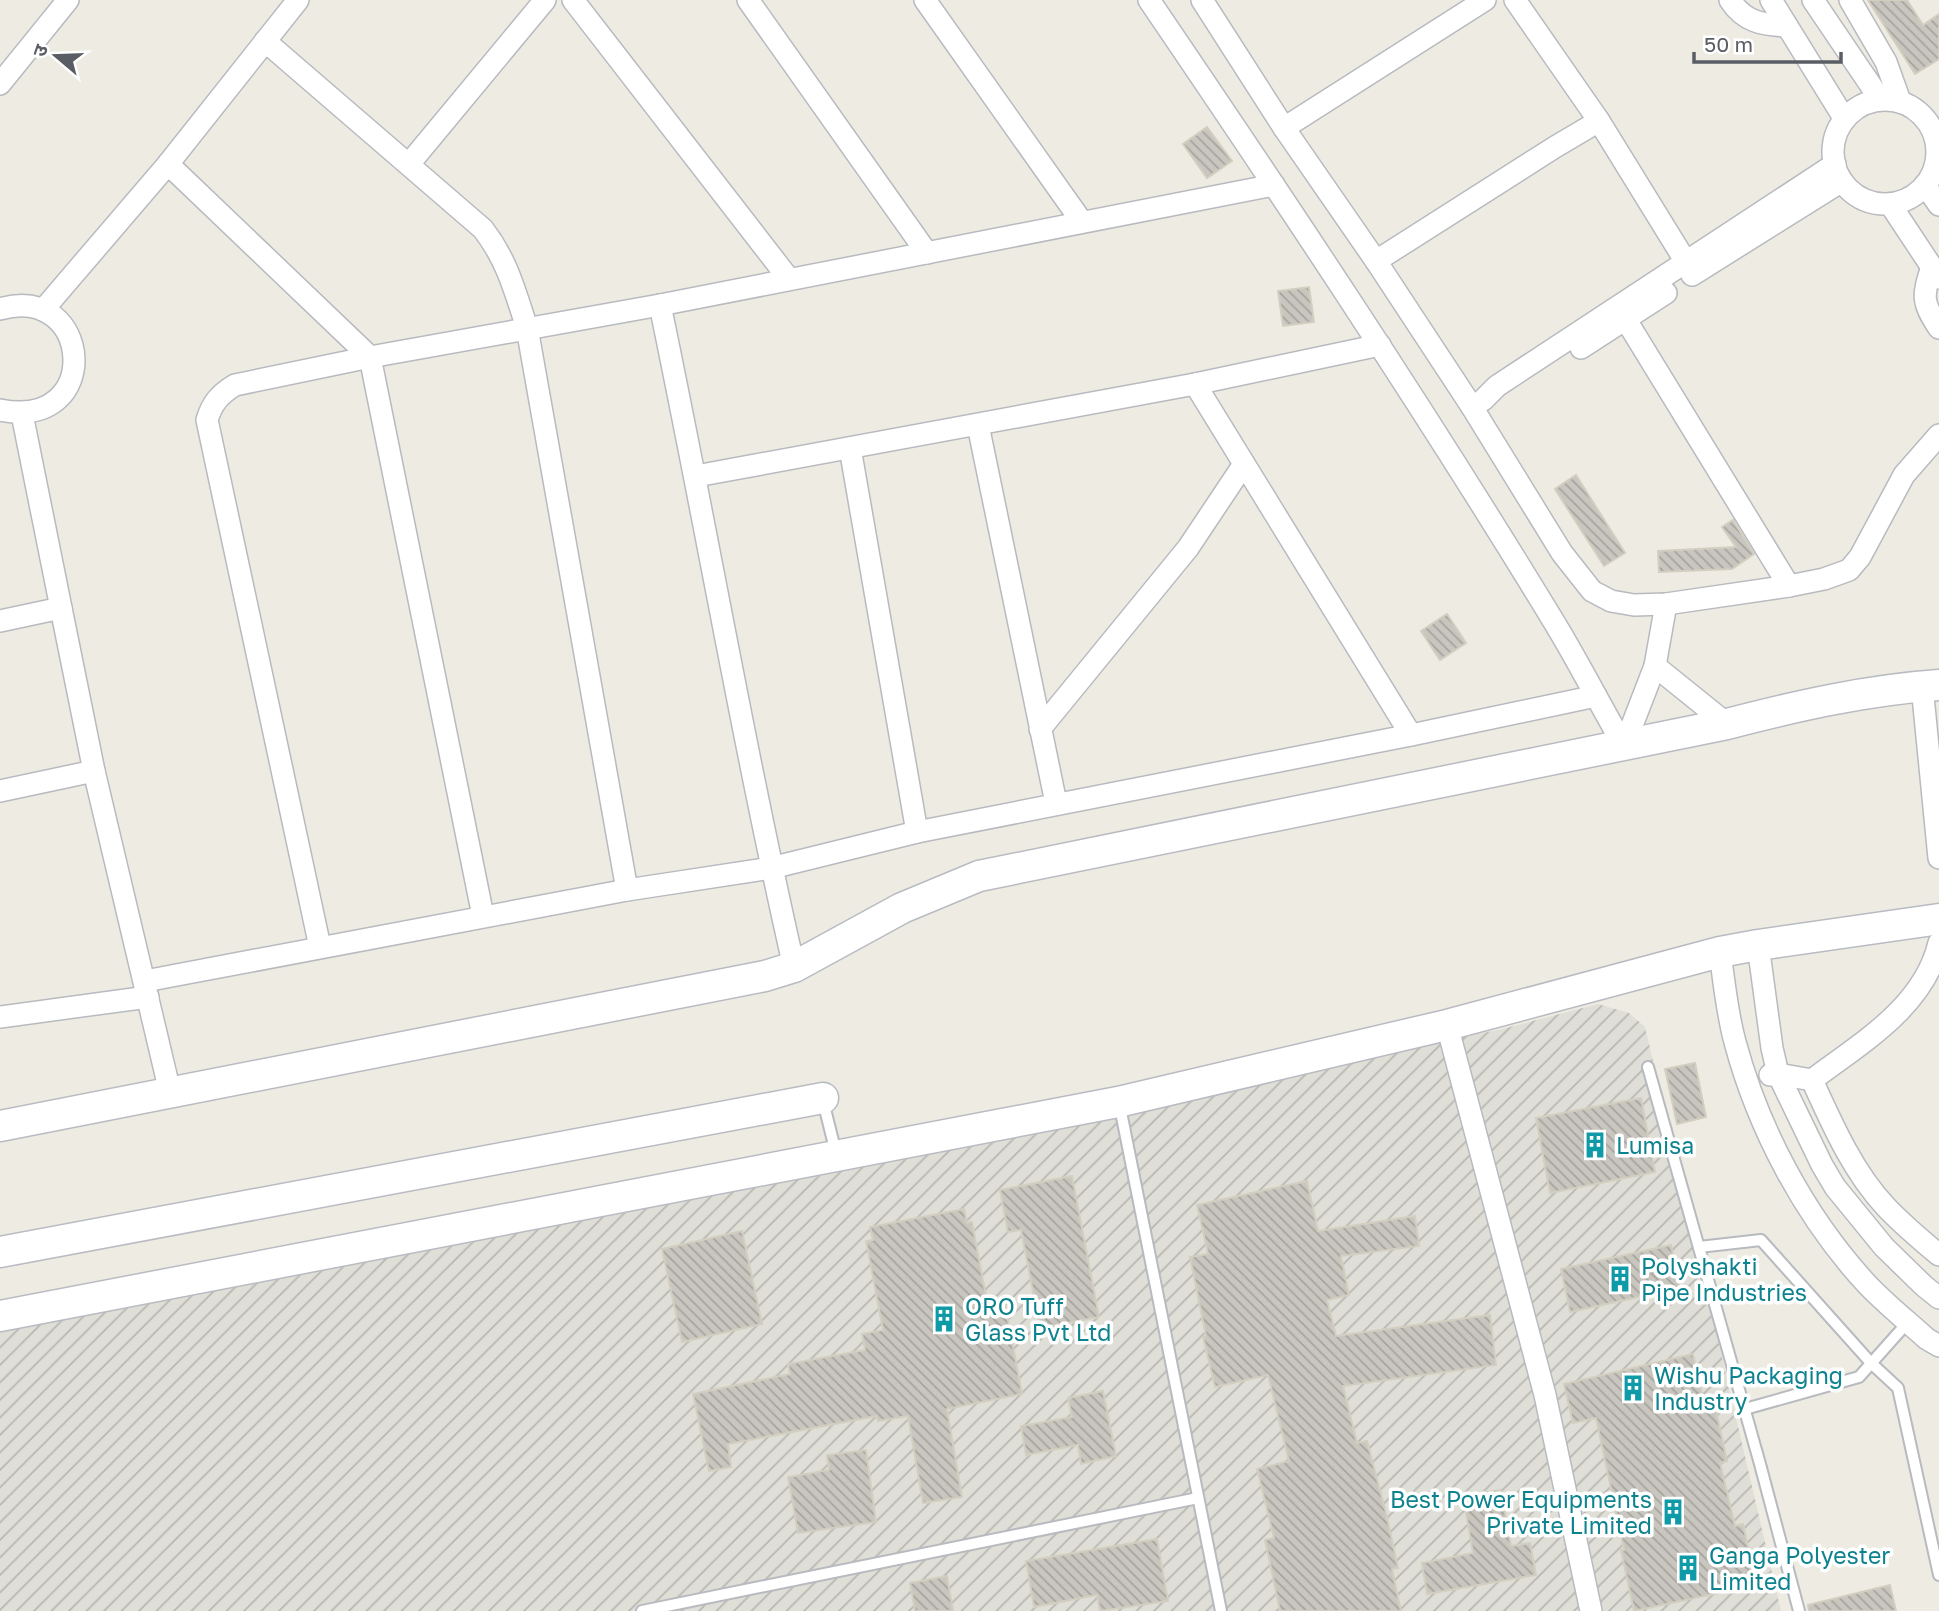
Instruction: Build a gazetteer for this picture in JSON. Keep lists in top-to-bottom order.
{
  "places": {
    "building": [
      "Lumisa",
      "Polyshakti Pipe Industries",
      "ORO Tuff Glass Pvt Ltd",
      "Wishu Packaging Industry",
      "Best Power Equipments Private Limited",
      "Ganga Polyester Limited"
    ]
  },
  "scale_bar": "50 m",
  "north": "left"
}
